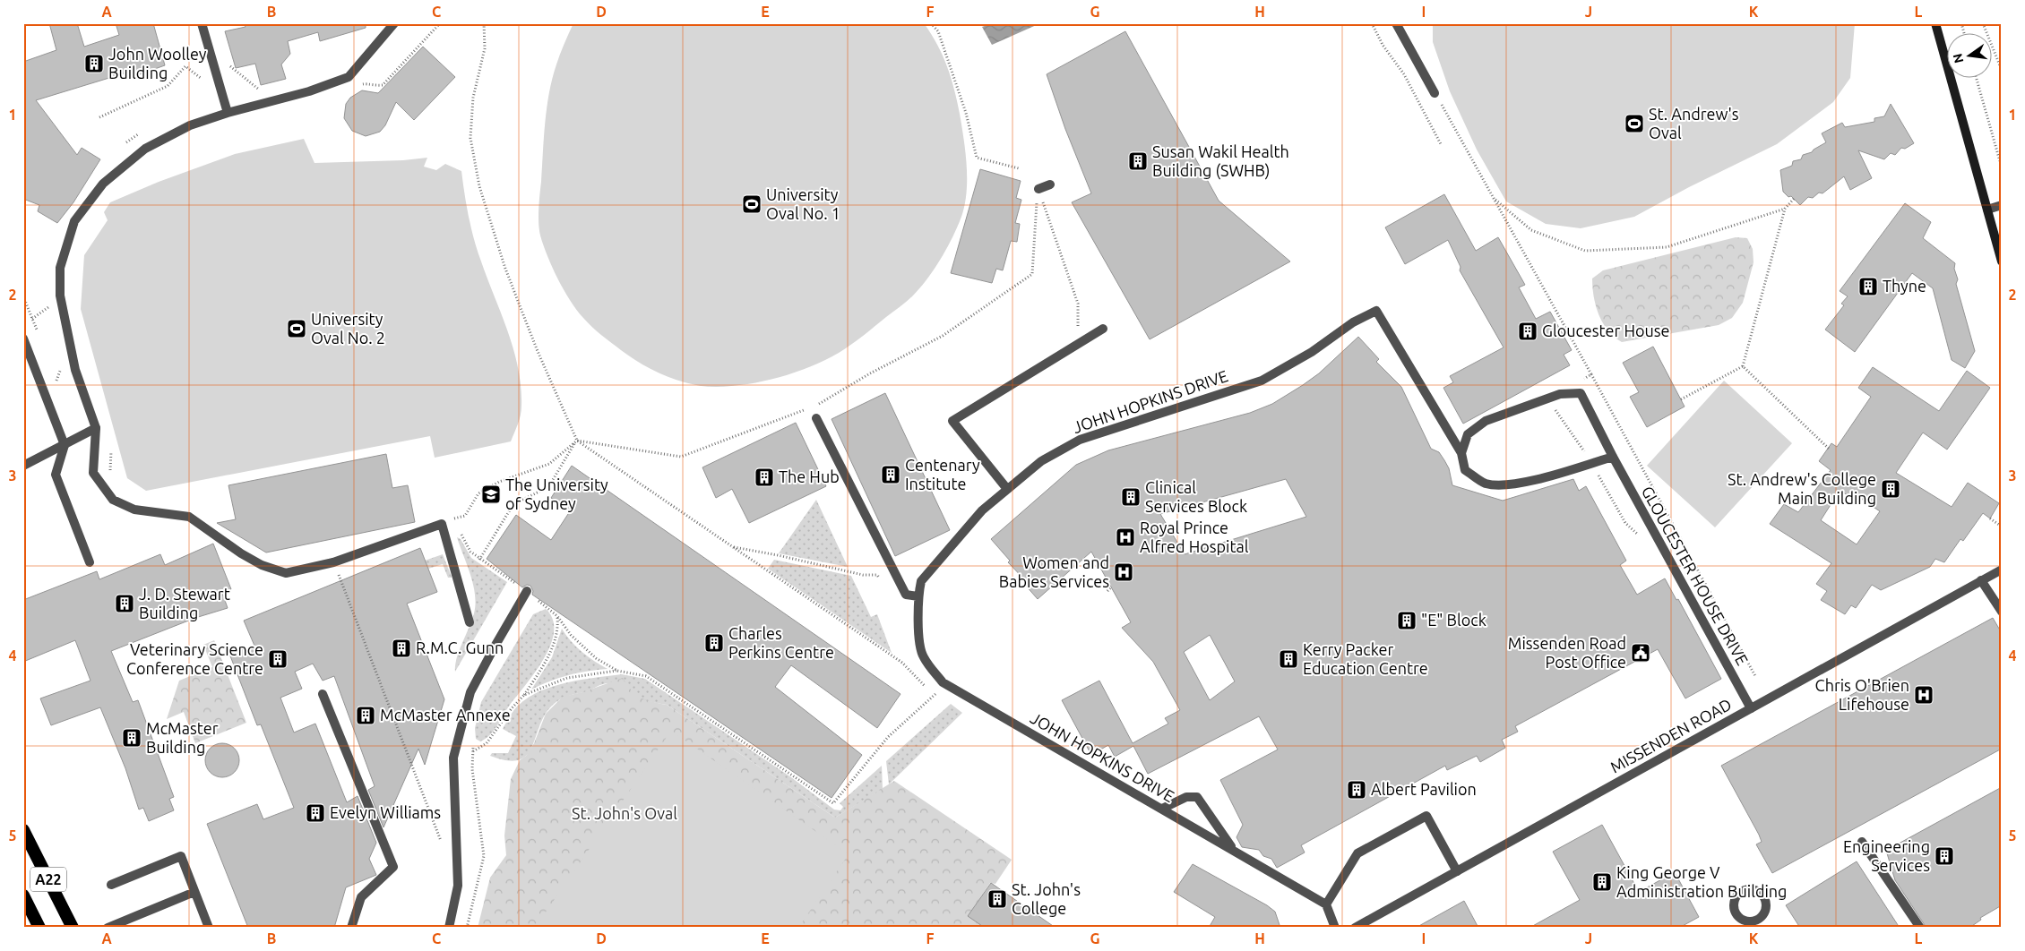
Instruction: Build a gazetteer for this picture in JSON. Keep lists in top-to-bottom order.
{
  "streets": {
    "highway": ["A22"],
    "street": ["JOHN HOPKINS DRIVE", "GLOUCESTER HOUSE DRIVE", "MISSENDEN ROAD"]
  },
  "crossings": [
    ["GLOUCESTER HOUSE DRIVE", "MISSENDEN ROAD"]
  ],
  "parks": ["St. John's Oval"],
  "places": {
    "building": [
      "John Woolley Building",
      "Susan Wakil Health Building (SWHB)",
      "Thyne",
      "Gloucester House",
      "Centenary Institute",
      "The Hub",
      "St. Andrew's College Main Building",
      "Clinical Services Block",
      "J. D. Stewart Building",
      "\"E\" Block",
      "Charles Perkins Centre",
      "R.M.C. Gunn",
      "Veterinary Science Conference Centre",
      "Kerry Packer Education Centre",
      "McMaster Annexe",
      "McMaster Building",
      "Albert Pavilion",
      "Evelyn Williams",
      "Engineering Services",
      "King George V Administration Building",
      "St. John's College"
    ],
    "sports": ["St. Andrew's Oval", "University Oval No. 1", "University Oval No. 2"],
    "school or university": ["The University of Sydney"],
    "hospital": ["Royal Prince Alfred Hospital", "Women and Babies Services", "Chris O'Brien Lifehouse"],
    "public building": ["Missenden Road Post Office"]
  },
  "north": "left",
  "grid": {
    "columns": [
      "A",
      "B",
      "C",
      "D",
      "E",
      "F",
      "G",
      "H",
      "I",
      "J",
      "K",
      "L"
    ],
    "rows": [
      "1",
      "2",
      "3",
      "4",
      "5"
    ]
  }
}
